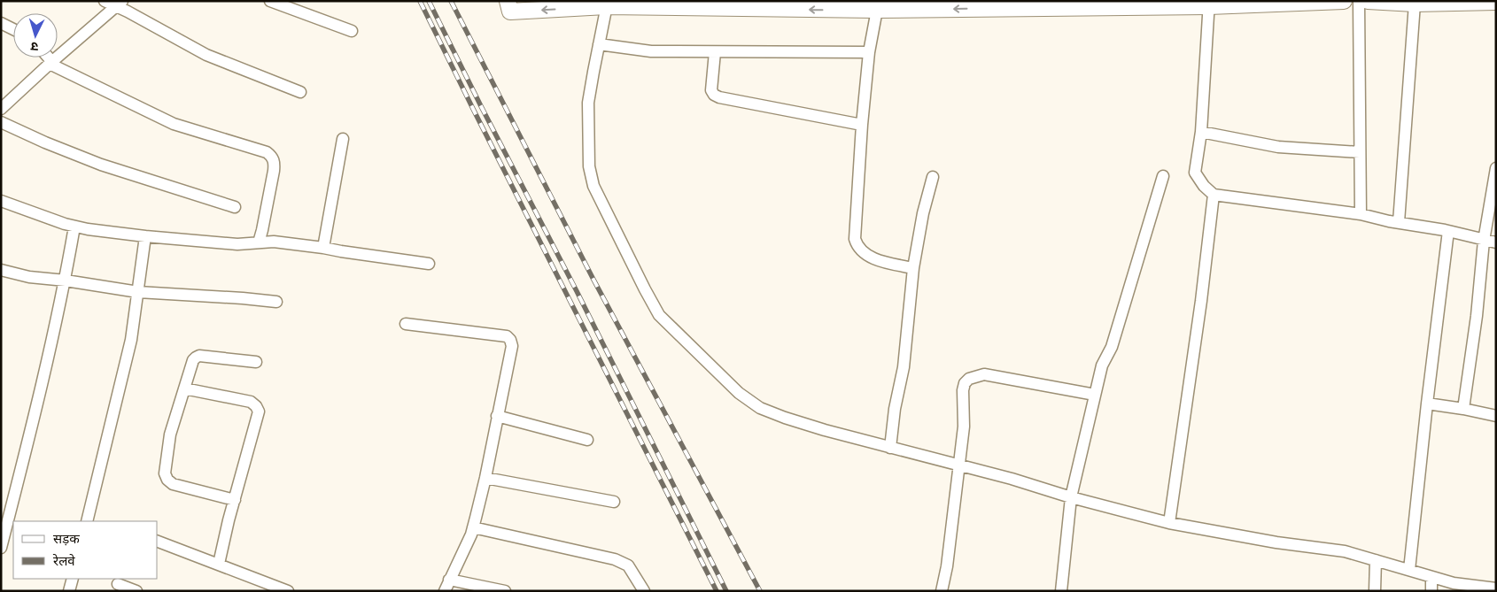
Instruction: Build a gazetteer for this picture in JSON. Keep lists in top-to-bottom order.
{
  "legend": ["सड़क", "रेलवे"],
  "north": "bottom"
}
